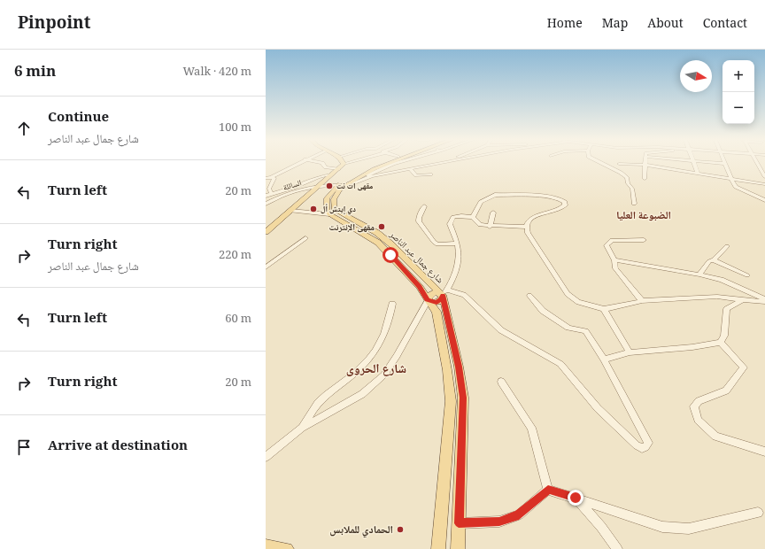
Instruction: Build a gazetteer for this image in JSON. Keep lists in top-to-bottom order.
{
  "streets": {
    "main road": ["شارع جمال عبد الناصر"],
    "street": ["السائلة"]
  },
  "crossings": [
    ["السائلة", "شارع جمال عبد الناصر"]
  ],
  "districts": ["الضبوعة العليا", "شارع الحروى"],
  "places": [
    "مقهى ات نت",
    "دي إيتش أل",
    "مقهى الإنترنت",
    "الحمادي للملابس"
  ],
  "north": "right",
  "page": {
    "header": "Pinpoint",
    "nav": [
      "Home",
      "Map",
      "About",
      "Contact"
    ],
    "heading": ["6 min", "Walk · 420 m"],
    "map_buttons": ["+", "−"],
    "list": [
      ["Continue", "شارع جمال عبد الناصر", "100 m"],
      ["Turn left", "20 m"],
      ["Turn right", "شارع جمال عبد الناصر", "220 m"],
      ["Turn left", "60 m"],
      ["Turn right", "20 m"],
      "Arrive at destination"
    ]
  }
}
